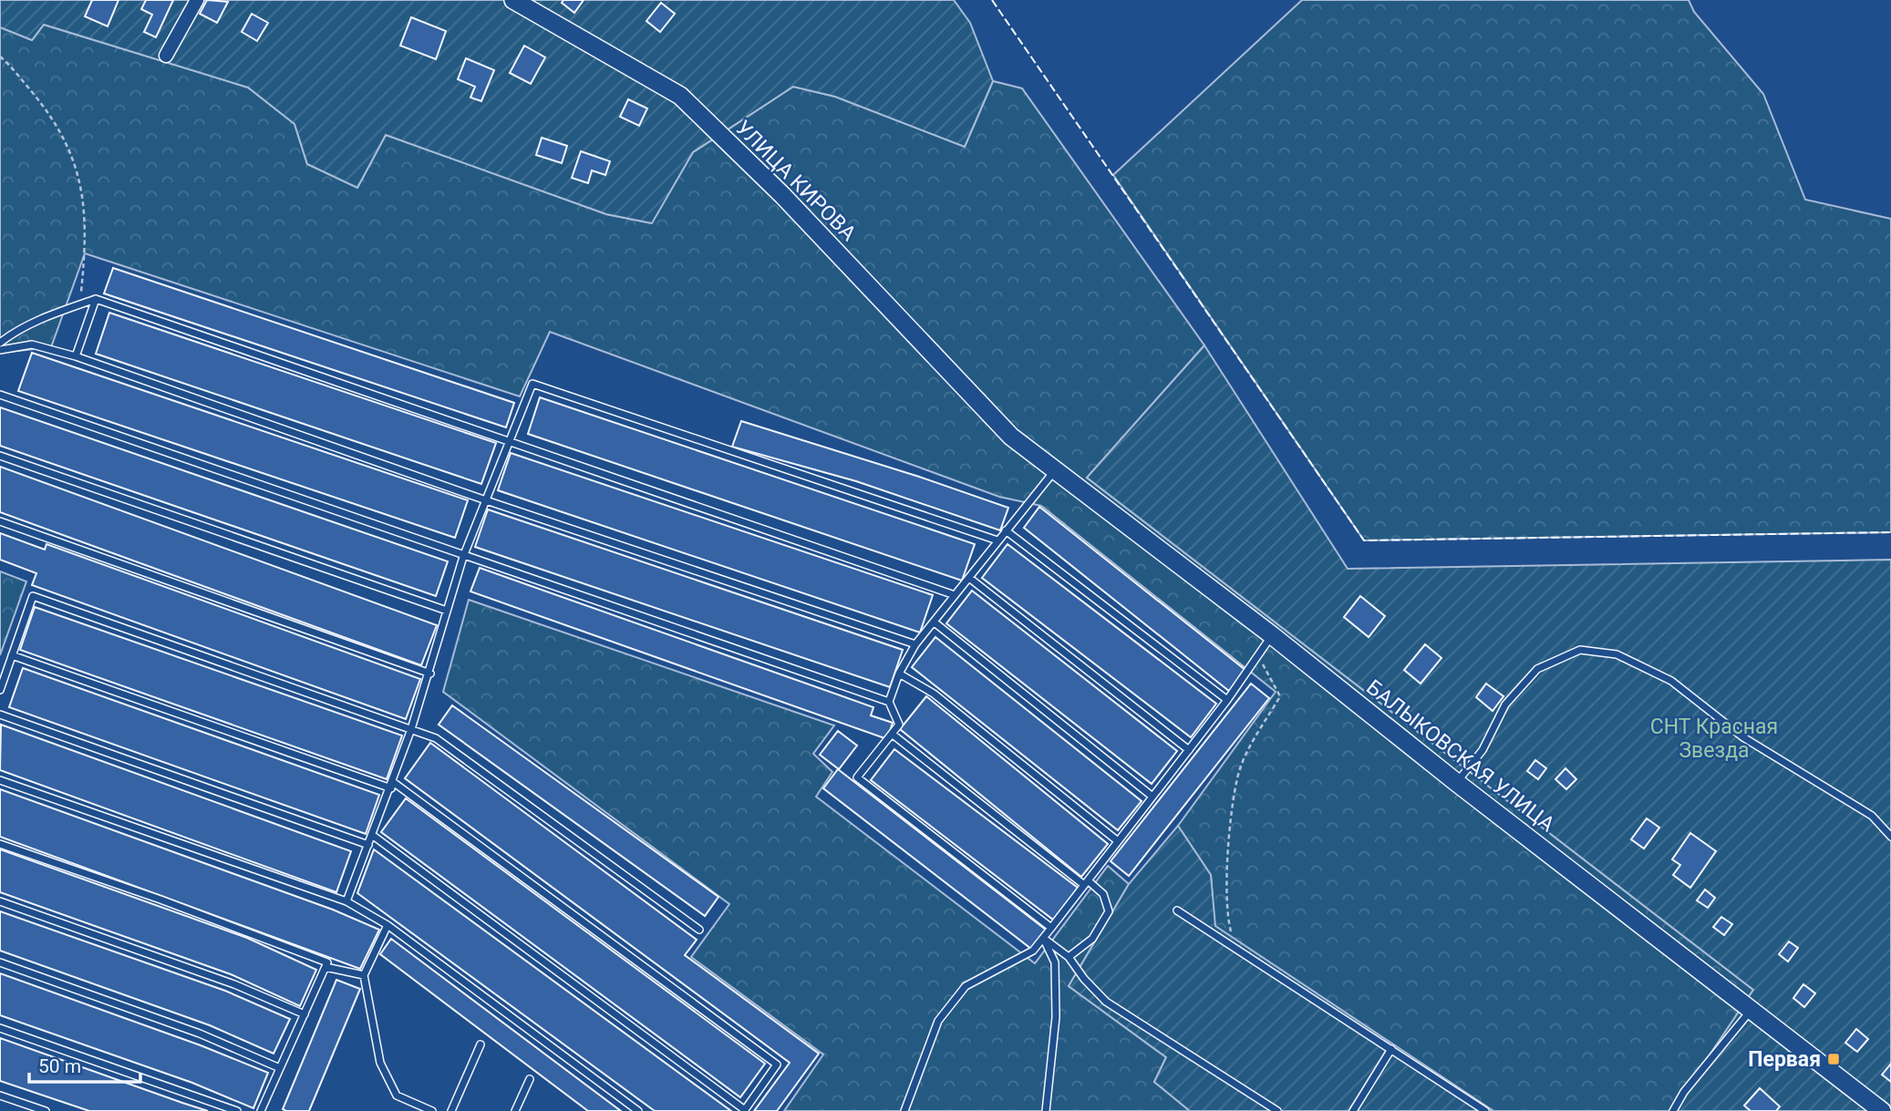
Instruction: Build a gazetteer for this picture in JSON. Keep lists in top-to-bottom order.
{
  "streets": {
    "street": ["УЛИЦА КИРОВА", "БАЛЫКОВСКАЯ УЛИЦА"]
  },
  "crossings": [
    ["УЛИЦА КИРОВА", "БАЛЫКОВСКАЯ УЛИЦА"]
  ],
  "parks": ["СНТ Красная Звезда"],
  "places": {
    "transit": ["Первая"]
  },
  "scale_bar": "50 m"
}
